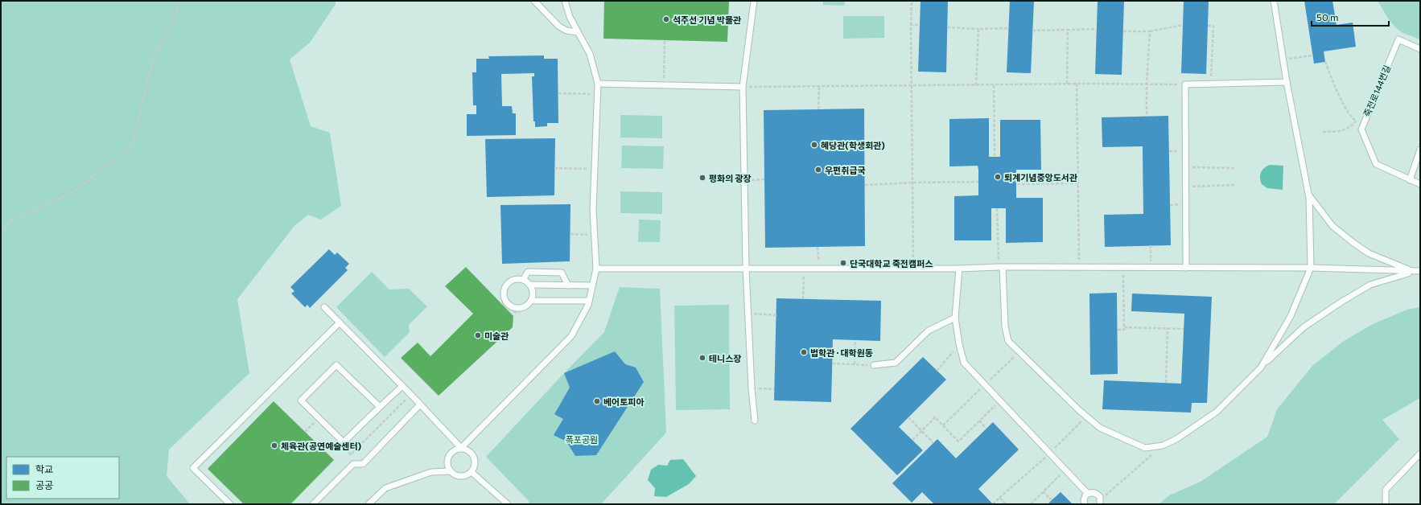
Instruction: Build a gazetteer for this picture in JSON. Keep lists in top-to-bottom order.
{
  "streets": {
    "lane": ["죽전로144번길"]
  },
  "parks": ["폭포공원"],
  "places": [
    "석주선 기념 박물관",
    "혜당관(학생회관)",
    "우편취급국",
    "퇴계기념중앙도서관",
    "평화의 광장",
    "단국대학교 죽전캠퍼스",
    "미술관",
    "법학관 · 대학원동",
    "테니스장",
    "베어토피아",
    "체육관(공연예술센터)"
  ],
  "legend": ["학교", "공공"],
  "scale_bar": "50 m"
}
